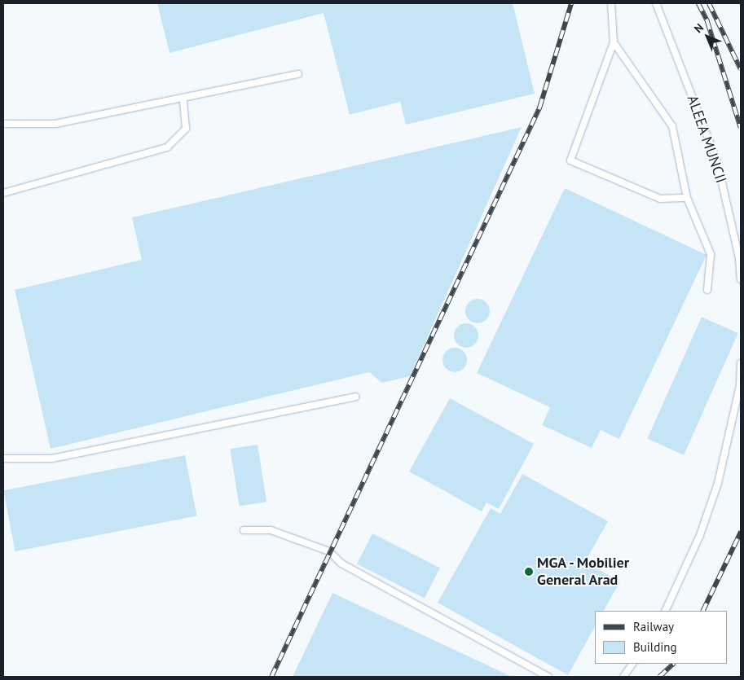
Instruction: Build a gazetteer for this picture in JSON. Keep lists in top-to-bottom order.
{
  "streets": {
    "lane": ["ALEEA MUNCII"]
  },
  "places": ["MGA - Mobilier General Arad"],
  "legend": ["Railway", "Building"],
  "north": "top left"
}
